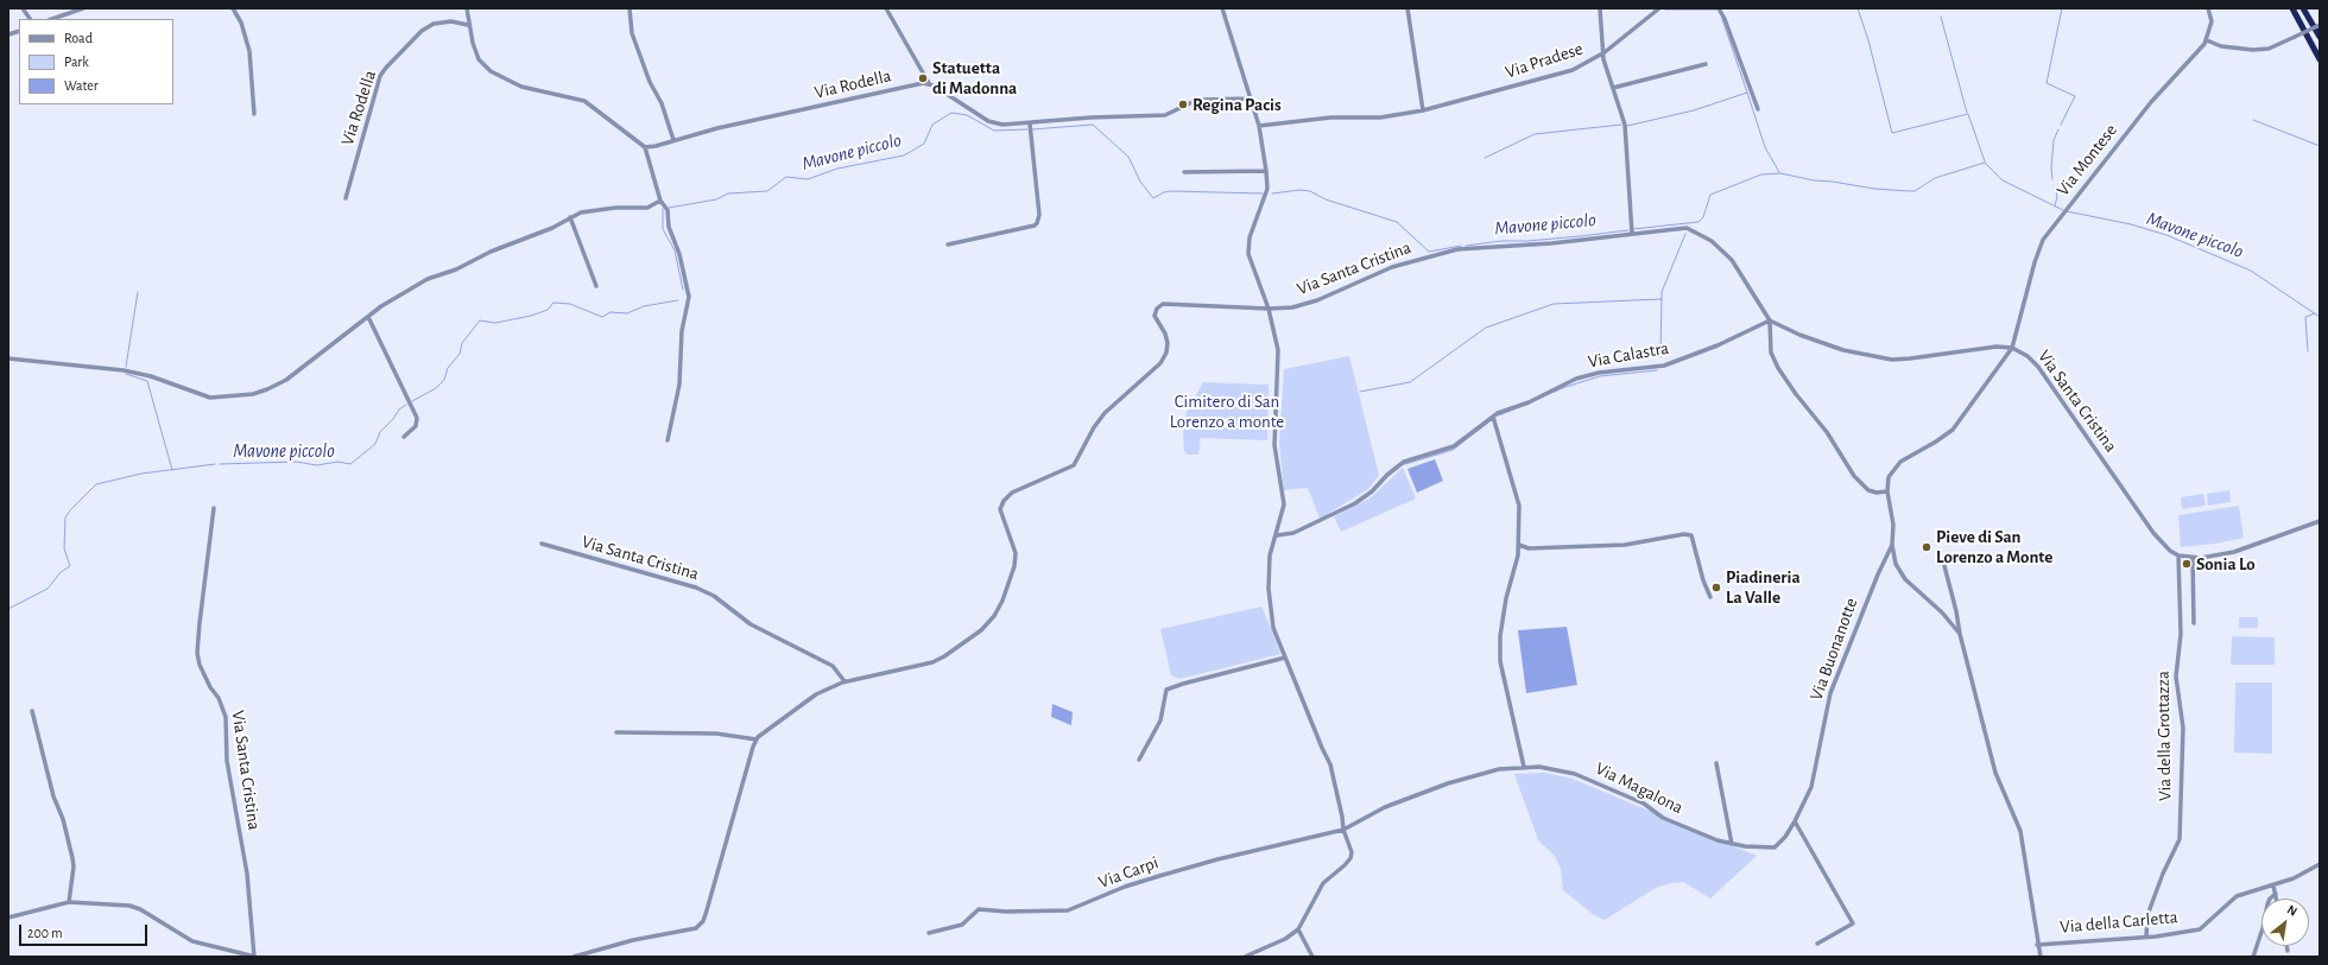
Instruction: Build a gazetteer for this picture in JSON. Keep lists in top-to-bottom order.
{
  "streets": {
    "street": [
      "Via Pradese",
      "Via Rodella",
      "Via Montese",
      "Via Santa Cristina",
      "Via Calastra",
      "Via Buonanotte",
      "Via della Grottazza",
      "Via Magalona",
      "Via Carpi",
      "Via della Carletta"
    ]
  },
  "crossings": [
    ["Via Montese", "Via Santa Cristina"],
    ["Via Santa Cristina", "Via Calastra"],
    ["Via Santa Cristina", "Via della Grottazza"],
    ["Via Buonanotte", "Via Magalona"],
    ["Via della Grottazza", "Via della Carletta"],
    ["Via Magalona", "Via Carpi"]
  ],
  "water": ["Mavone piccolo"],
  "parks": ["Cimitero di San Lorenzo a monte"],
  "places": [
    "Statuetta di Madonna",
    "Regina Pacis",
    "Pieve di San Lorenzo a Monte",
    "Sonia Lo",
    "Piadineria La Valle"
  ],
  "legend": ["Road", "Park", "Water"],
  "scale_bar": "200 m",
  "north": "top right"
}
